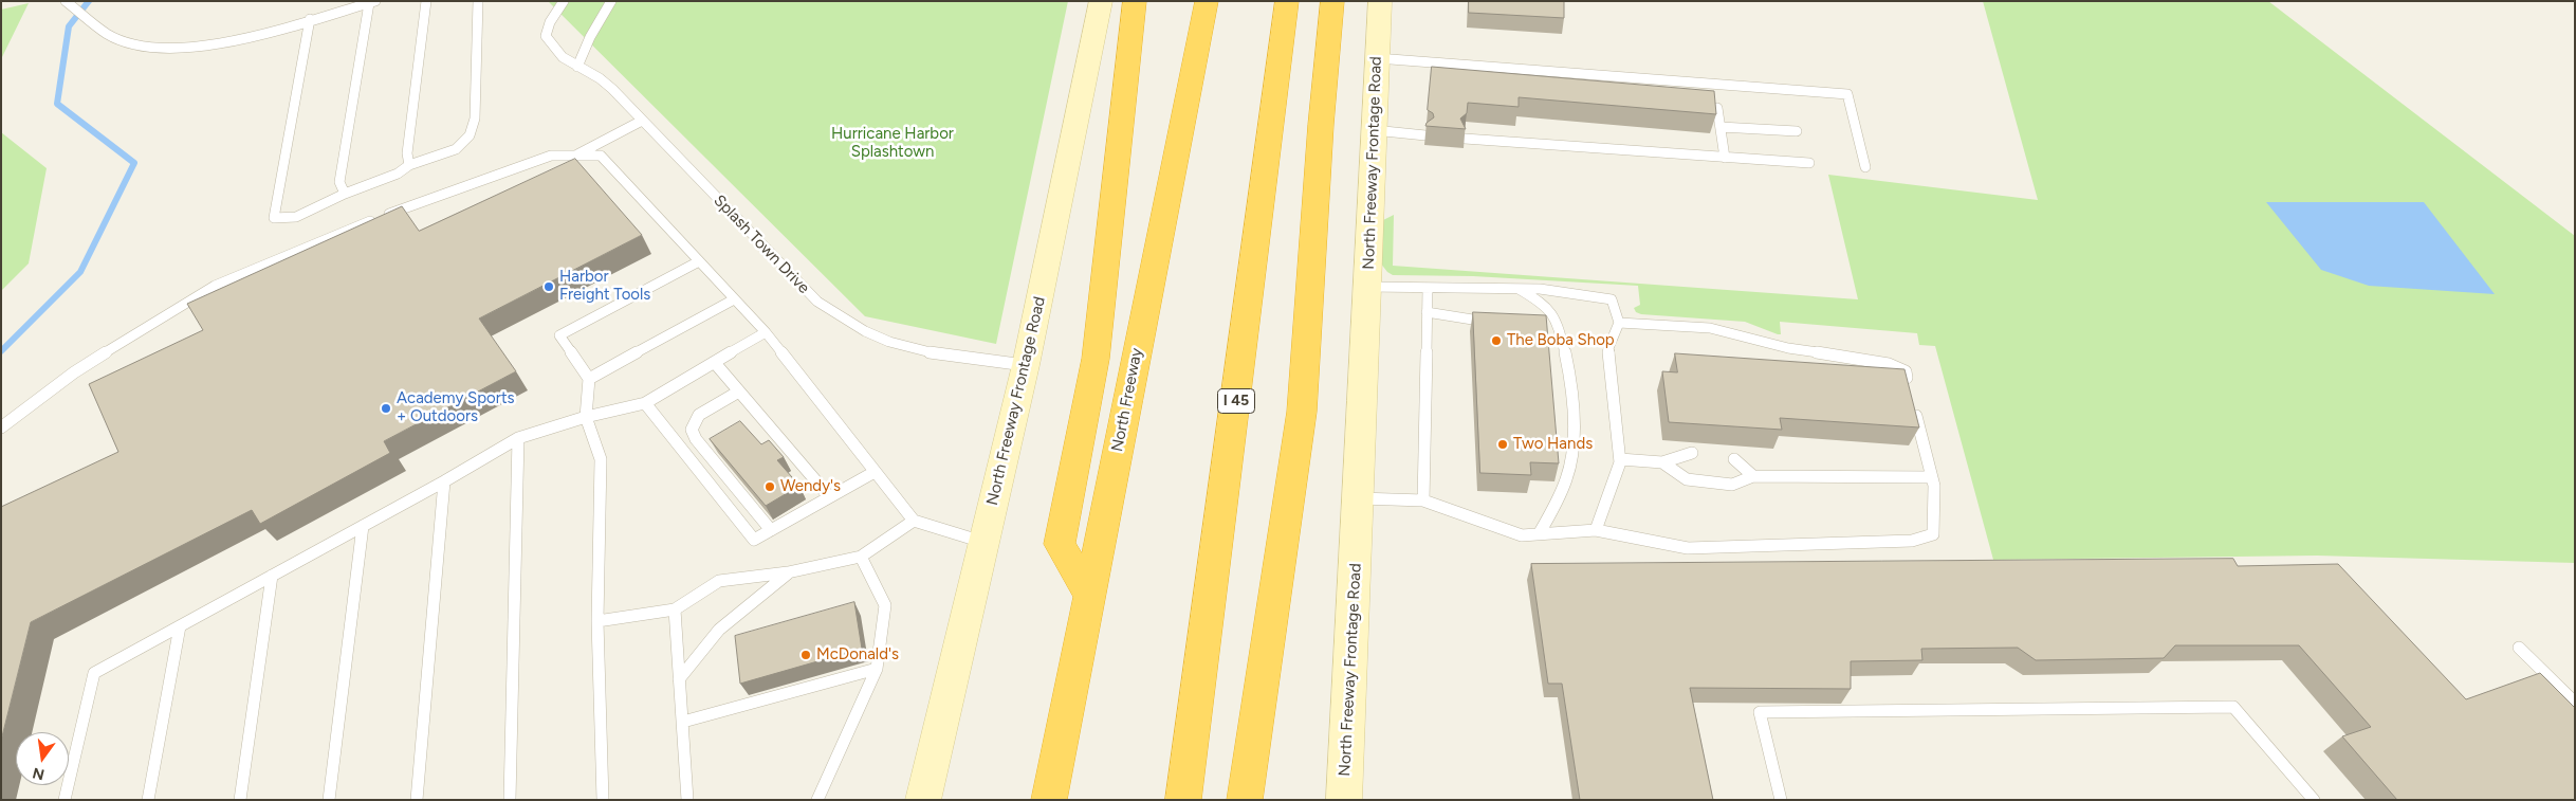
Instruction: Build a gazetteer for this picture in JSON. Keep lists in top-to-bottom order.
{
  "streets": {
    "highway": ["North Freeway", "I 45"],
    "main road": ["North Freeway Frontage Road"],
    "lane": ["Splash Town Drive"]
  },
  "crossings": [
    ["North Freeway Frontage Road", "Splash Town Drive"]
  ],
  "parks": ["Hurricane Harbor Splashtown"],
  "places": [
    "Harbor Freight Tools",
    "The Boba Shop",
    "Academy Sports + Outdoors",
    "Two Hands",
    "Wendy's",
    "McDonald's"
  ],
  "north": "bottom"
}
